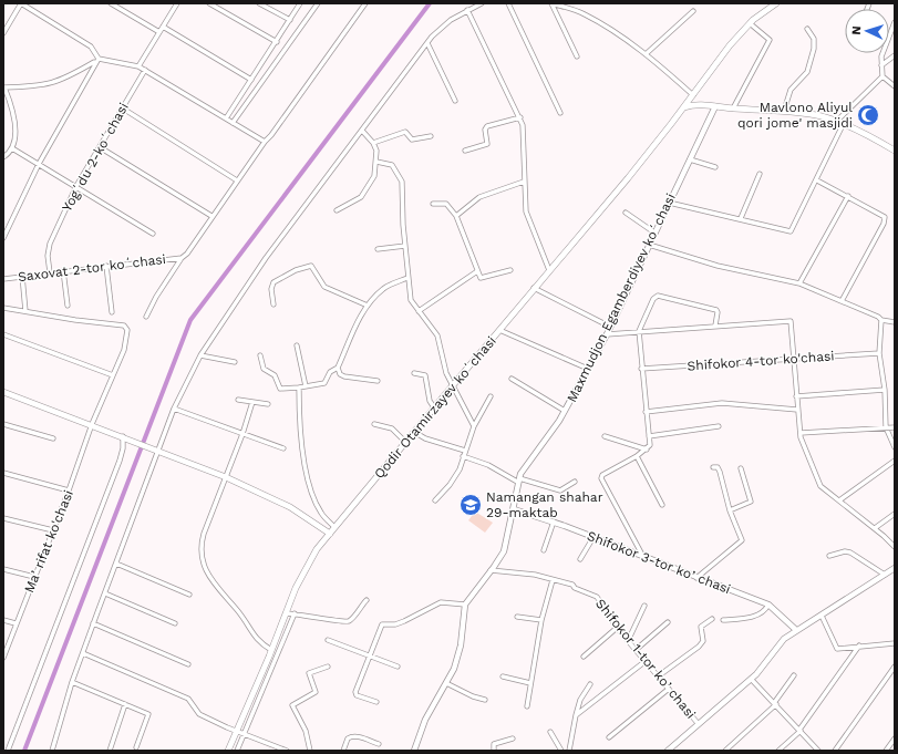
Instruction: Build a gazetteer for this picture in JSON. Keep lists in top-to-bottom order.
{
  "streets": {
    "main road": ["Qodir Otamirzayev koʻchasi"],
    "street": [
      "Yogʻdu 2-koʻchasi",
      "Saxovat 2-tor koʻchasi",
      "Maxmudjon Egamberdiyev koʻchasi",
      "Shifokor 4-tor ko'chasi",
      "Maʼrifat ko'chasi",
      "Shifokor 3-tor koʼchasi",
      "Shifokor 1-tor koʼchasi"
    ]
  },
  "crossings": [
    ["Yogʻdu 2-koʻchasi", "Saxovat 2-tor koʻchasi"],
    ["Maxmudjon Egamberdiyev koʻchasi", "Shifokor 3-tor koʼchasi"],
    ["Maxmudjon Egamberdiyev koʻchasi", "Shifokor 1-tor koʼchasi"]
  ],
  "places": {
    "mosque": ["Mavlono Aliyul qori jome' masjidi"],
    "school or university": ["Namangan shahar 29-maktab"]
  },
  "north": "left"
}
